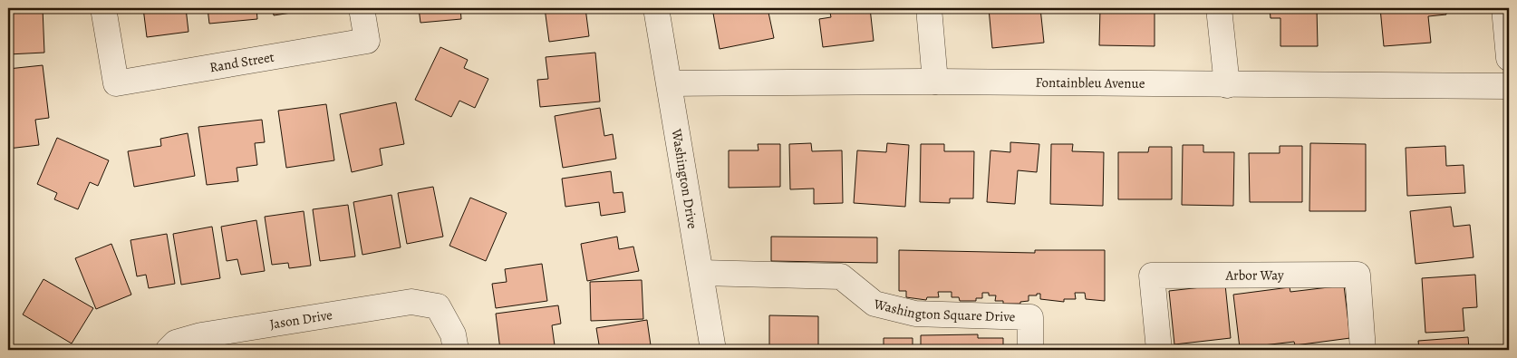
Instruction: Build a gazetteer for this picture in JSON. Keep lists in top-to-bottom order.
{
  "streets": {
    "street": [
      "Rand Street",
      "Fontainbleu Avenue",
      "Washington Drive",
      "Arbor Way",
      "Washington Square Drive",
      "Jason Drive"
    ]
  },
  "crossings": [
    ["Fontainbleu Avenue", "Washington Drive"],
    ["Washington Drive", "Washington Square Drive"]
  ]
}
